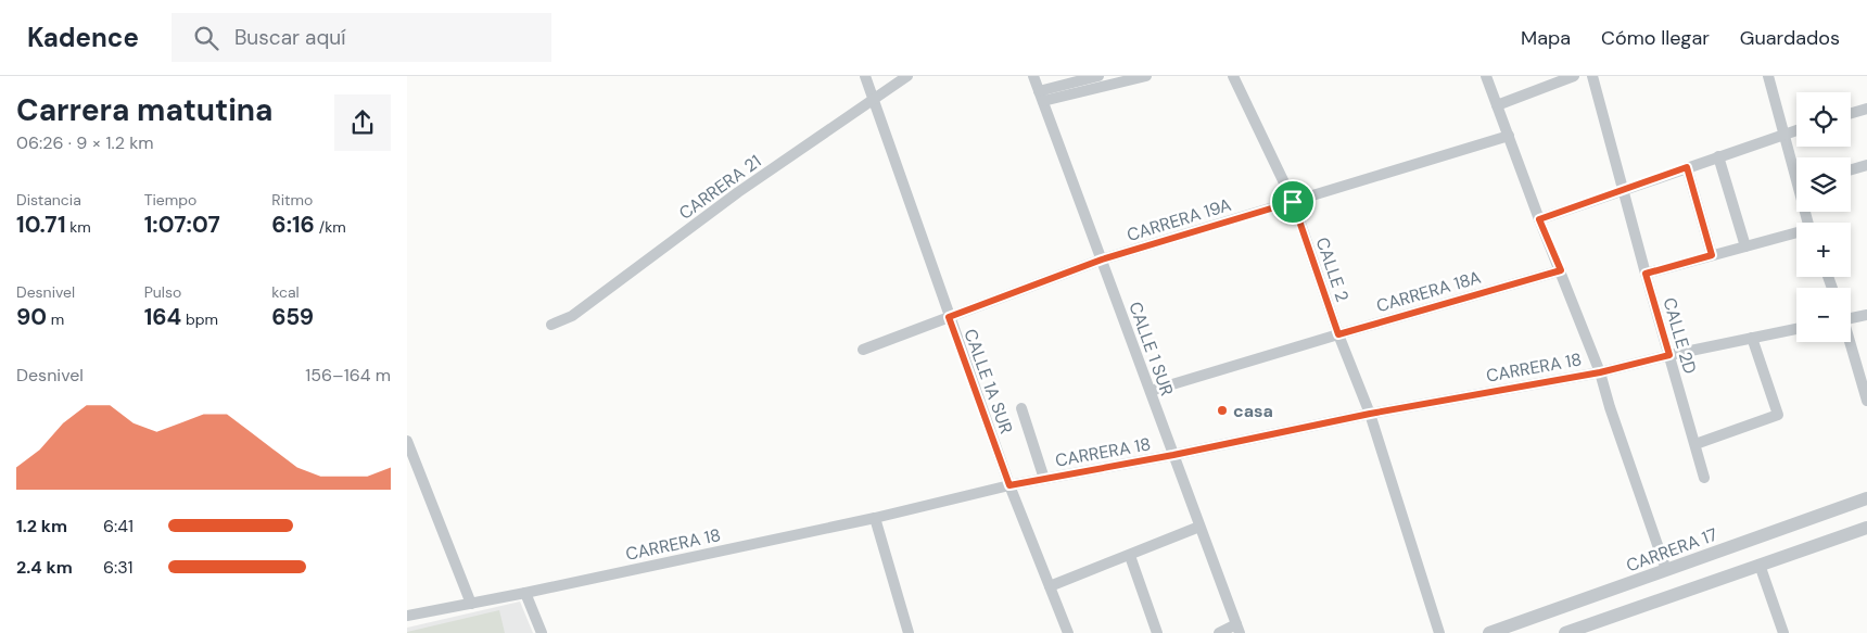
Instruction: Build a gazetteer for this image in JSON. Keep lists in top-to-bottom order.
{
  "streets": {
    "street": [
      "CARRERA 21",
      "CARRERA 19A",
      "CALLE 2",
      "CARRERA 18A",
      "CALLE 2D",
      "CALLE 1 SUR",
      "CARRERA 18",
      "CALLE 1A SUR",
      "CARRERA 17"
    ]
  },
  "crossings": [
    ["CARRERA 21", "CALLE 1A SUR"],
    ["CARRERA 19A", "CALLE 2"],
    ["CARRERA 19A", "CALLE 1 SUR"],
    ["CARRERA 19A", "CALLE 1A SUR"],
    ["CALLE 2", "CARRERA 18A"],
    ["CALLE 2", "CARRERA 18"],
    ["CARRERA 18A", "CALLE 1 SUR"],
    ["CALLE 2D", "CARRERA 18"],
    ["CALLE 1 SUR", "CARRERA 18"],
    ["CARRERA 18", "CALLE 1A SUR"]
  ],
  "places": ["casa"],
  "page": {
    "header": "Kadence",
    "search": "Buscar aquí",
    "nav": ["Mapa", "Cómo llegar", "Guardados"],
    "heading": ["Carrera matutina", "06:26 · 9 × 1.2 km"],
    "map_buttons": ["+", "−"],
    "stats": [
      ["Distancia", "10.71 km"],
      ["Tiempo", "1:07:07"],
      ["Ritmo", "6:16 /km"],
      ["Desnivel", "90 m"],
      ["Pulso", "164 bpm"],
      ["kcal", "659"]
    ],
    "chart": ["Desnivel", "156–164 m"],
    "list": [
      {
        "name": "1.2 km",
        "note": "6:41"
      },
      {
        "name": "2.4 km",
        "note": "6:31"
      }
    ]
  }
}
